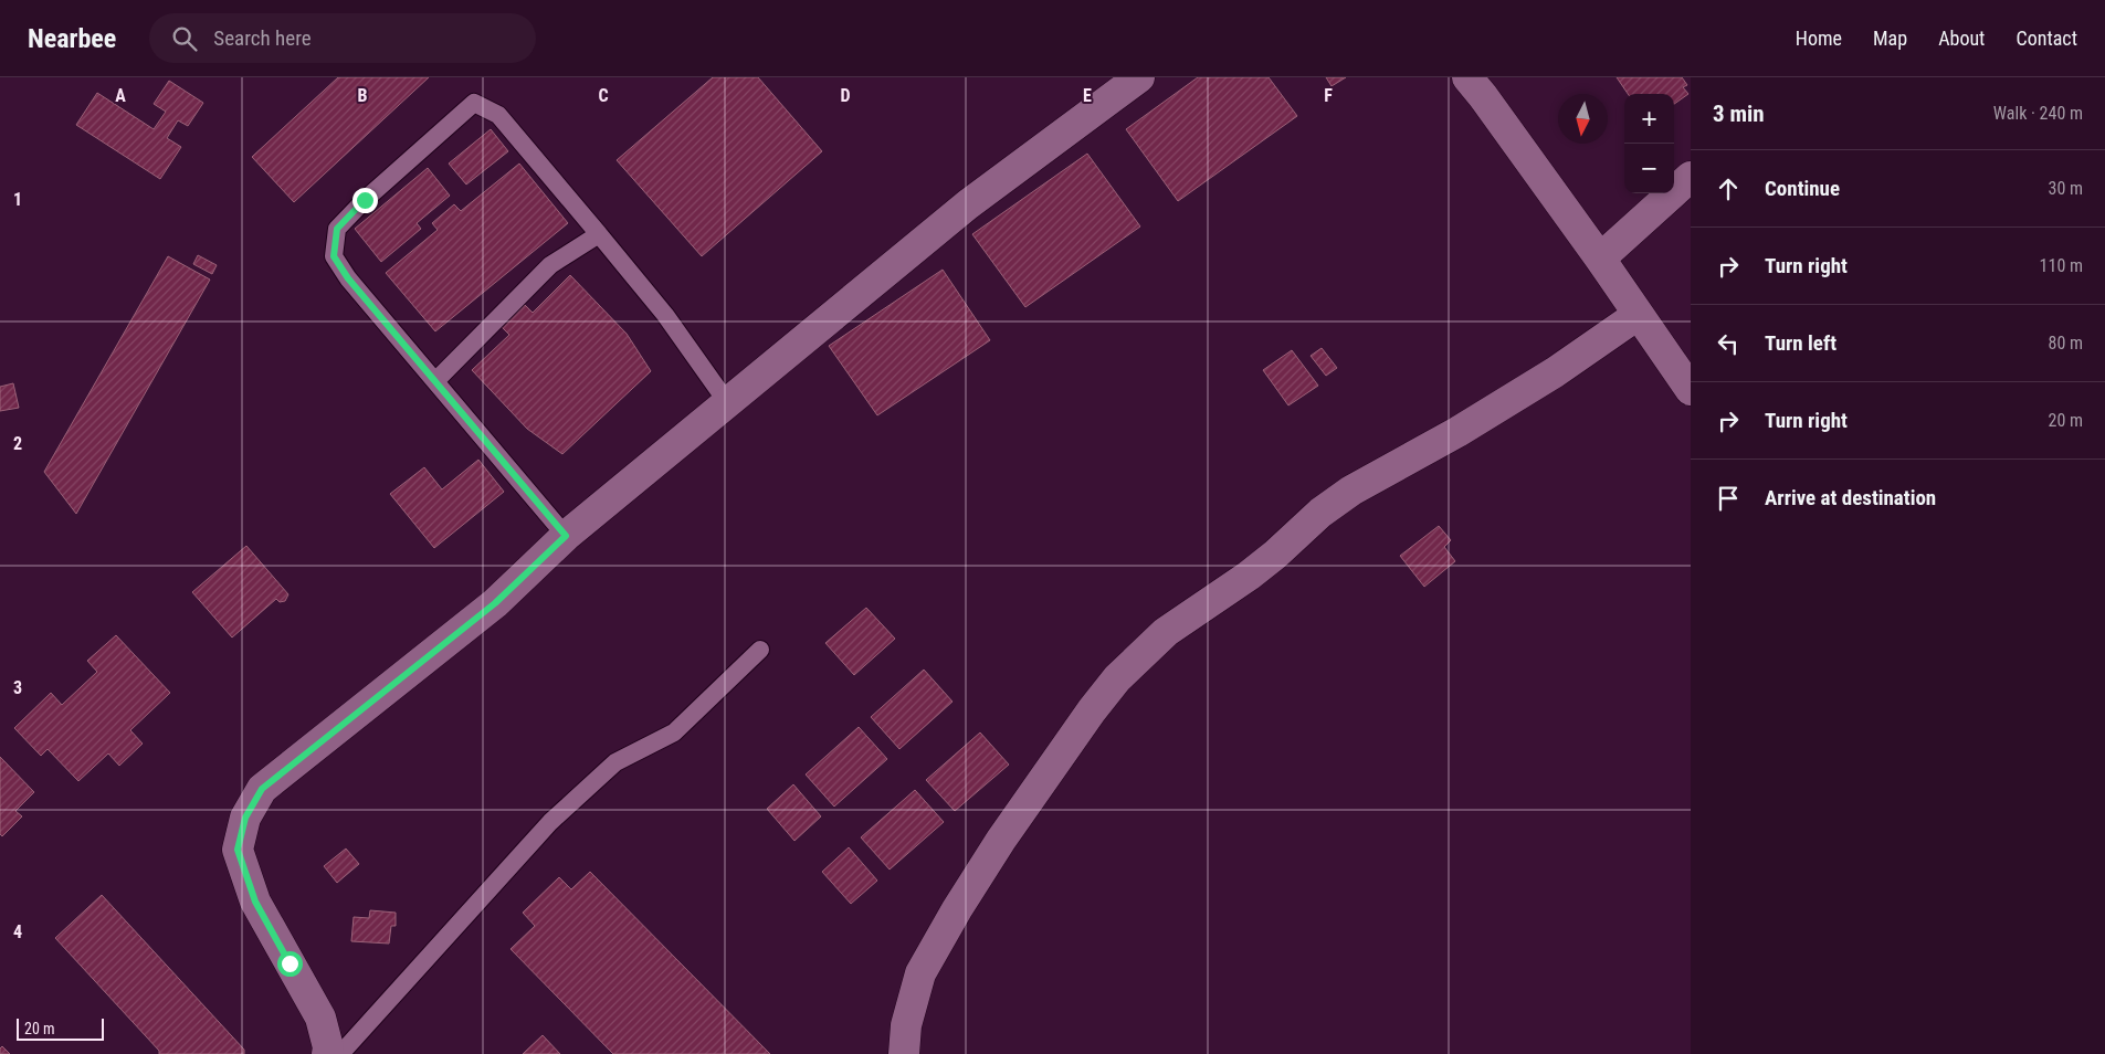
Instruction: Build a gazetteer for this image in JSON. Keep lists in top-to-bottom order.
{
  "scale_bar": "20 m",
  "north": "bottom",
  "page": {
    "header": "Nearbee",
    "search": "Search here",
    "nav": [
      "Home",
      "Map",
      "About",
      "Contact"
    ],
    "heading": ["3 min", "Walk · 240 m"],
    "map_buttons": ["+", "−"],
    "list": [
      ["Continue", "30 m"],
      ["Turn right", "110 m"],
      ["Turn left", "80 m"],
      ["Turn right", "20 m"],
      "Arrive at destination"
    ],
    "scale": "20 m"
  },
  "grid": {
    "columns": [
      "A",
      "B",
      "C",
      "D",
      "E",
      "F"
    ],
    "rows": [
      "1",
      "2",
      "3",
      "4"
    ]
  }
}
